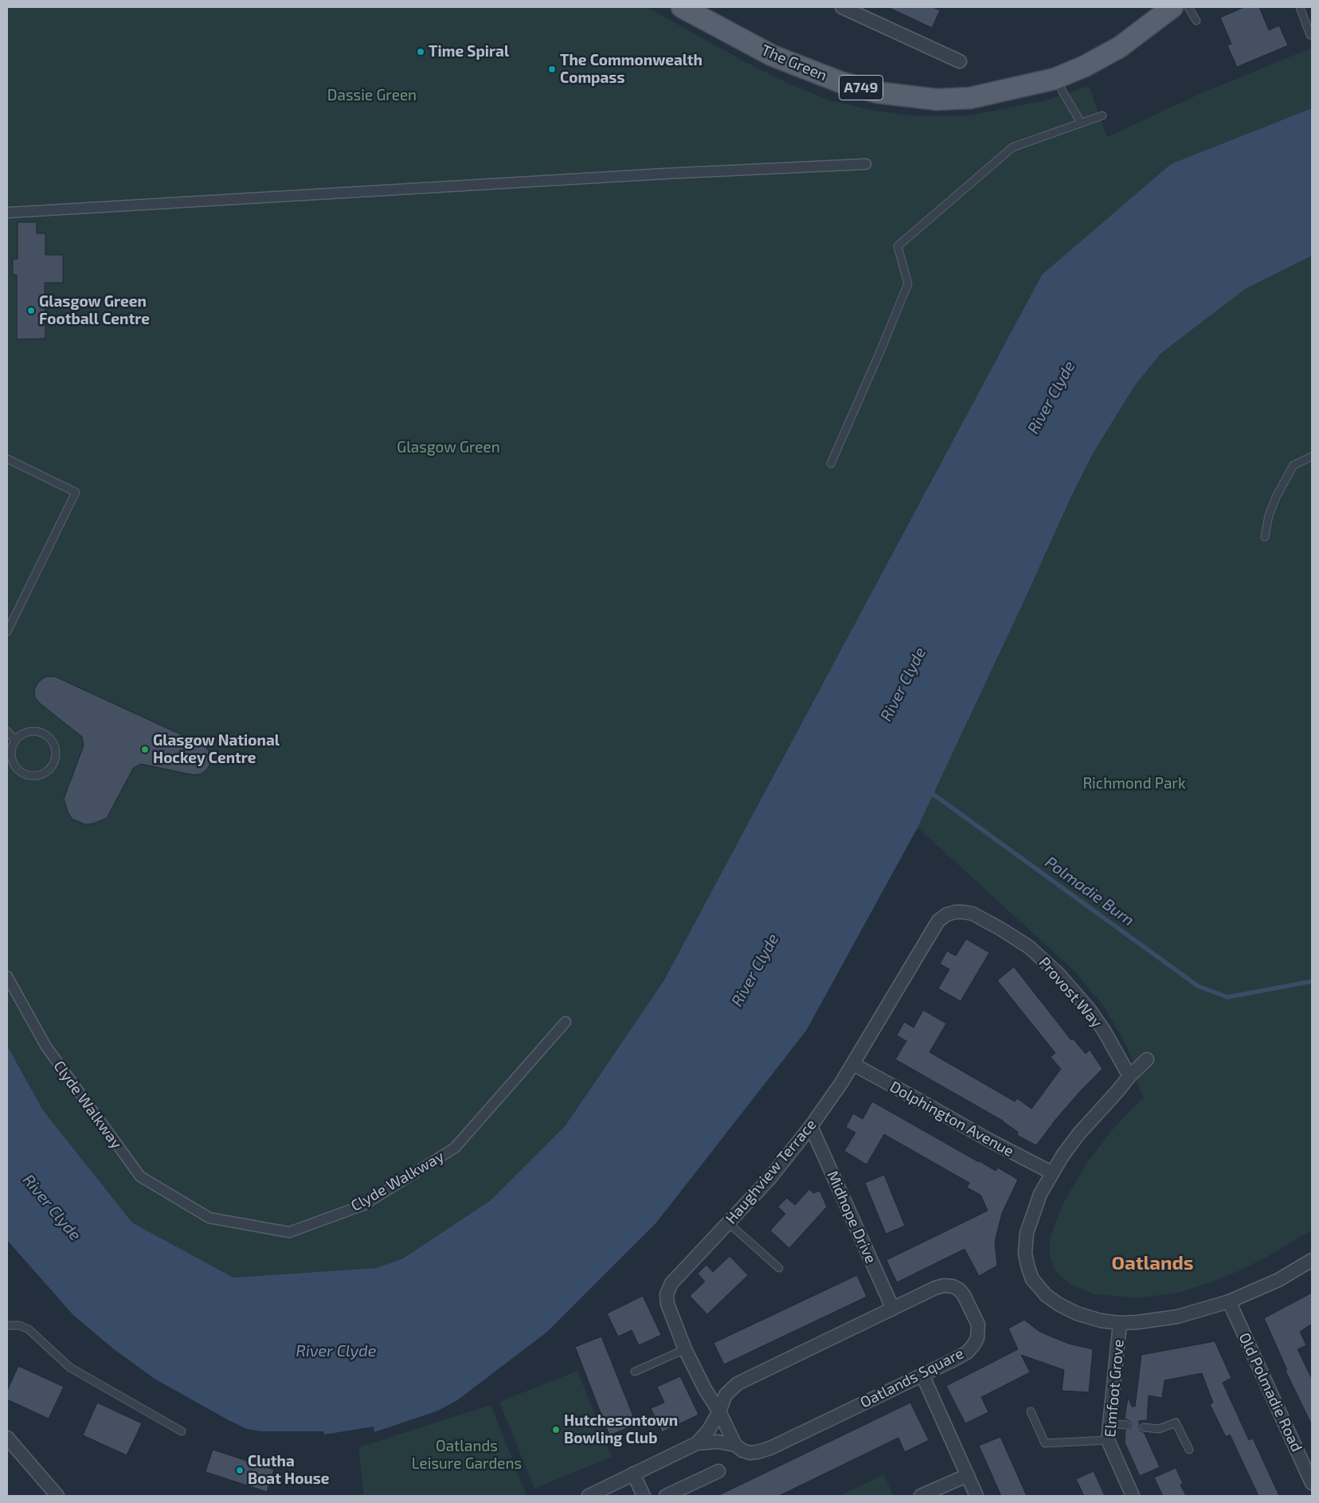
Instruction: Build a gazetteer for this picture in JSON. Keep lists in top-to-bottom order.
{
  "streets": {
    "main road": ["The Green", "A749"],
    "street": [
      "Provost Way",
      "Clyde Walkway",
      "Dolphington Avenue",
      "Haughview Terrace",
      "Midhope Drive",
      "Oatlands Square",
      "Elmfoot Grove",
      "Old Polmadie Road"
    ]
  },
  "crossings": [
    ["The Green", "A749"],
    ["Provost Way", "Haughview Terrace"],
    ["Dolphington Avenue", "Haughview Terrace"],
    ["Haughview Terrace", "Midhope Drive"],
    ["Haughview Terrace", "Oatlands Square"],
    ["Midhope Drive", "Oatlands Square"]
  ],
  "districts": ["Oatlands"],
  "water": ["River Clyde", "Polmadie Burn"],
  "parks": [
    "Dassie Green",
    "Glasgow Green",
    "Richmond Park",
    "Oatlands Leisure Gardens"
  ],
  "places": [
    "Time Spiral",
    "The Commonwealth Compass",
    "Glasgow Green Football Centre",
    "Glasgow National Hockey Centre",
    "Hutchesontown Bowling Club",
    "Clutha Boat House"
  ]
}
